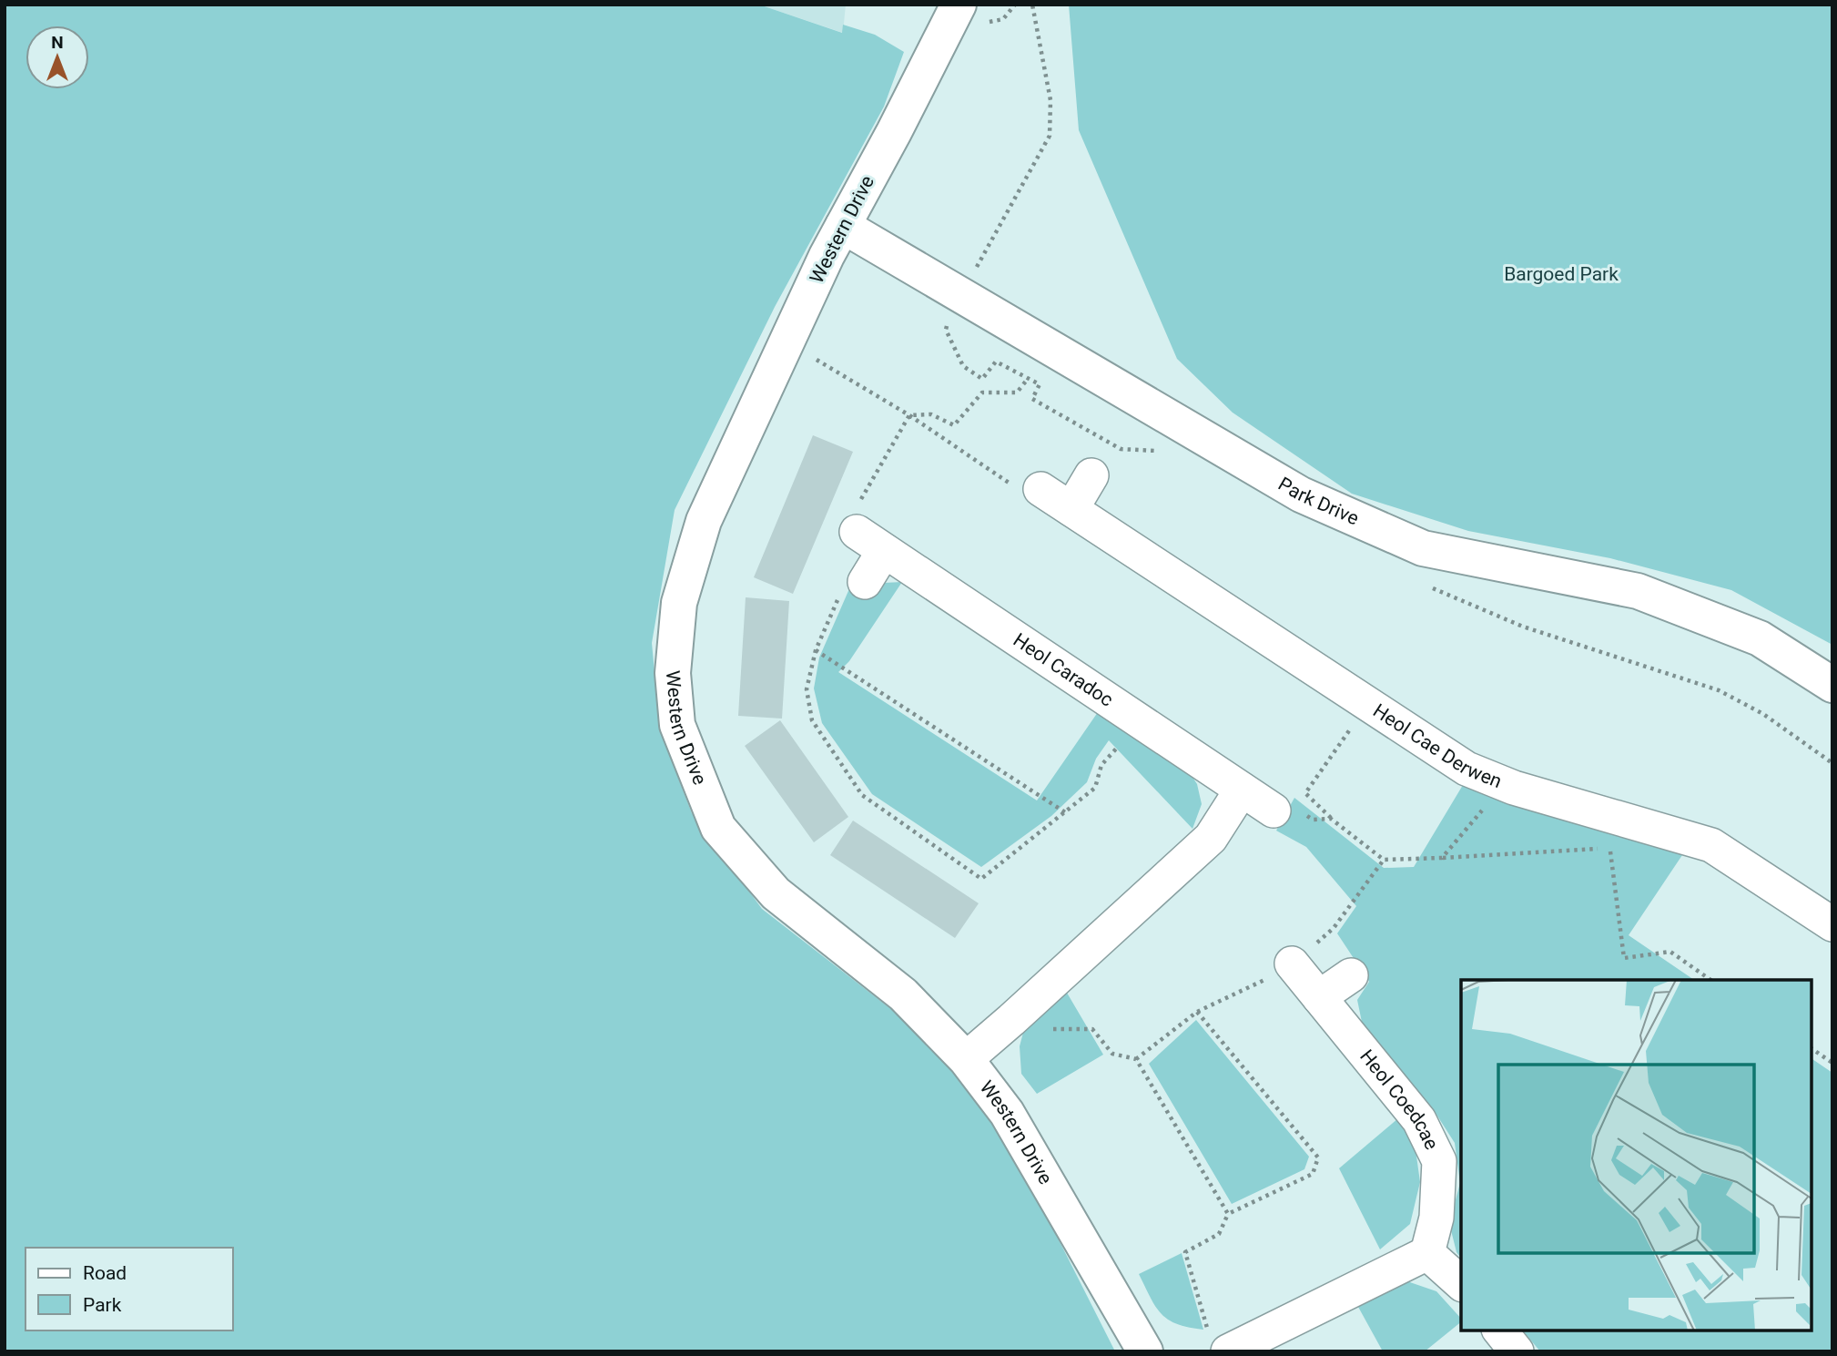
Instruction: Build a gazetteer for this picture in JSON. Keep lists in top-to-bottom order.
{
  "streets": {
    "street": [
      "Western Drive",
      "Park Drive",
      "Heol Caradoc",
      "Heol Cae Derwen",
      "Heol Coedcae"
    ]
  },
  "crossings": [
    ["Western Drive", "Park Drive"]
  ],
  "parks": ["Bargoed Park"],
  "legend": ["Road", "Park"],
  "north": "top"
}
